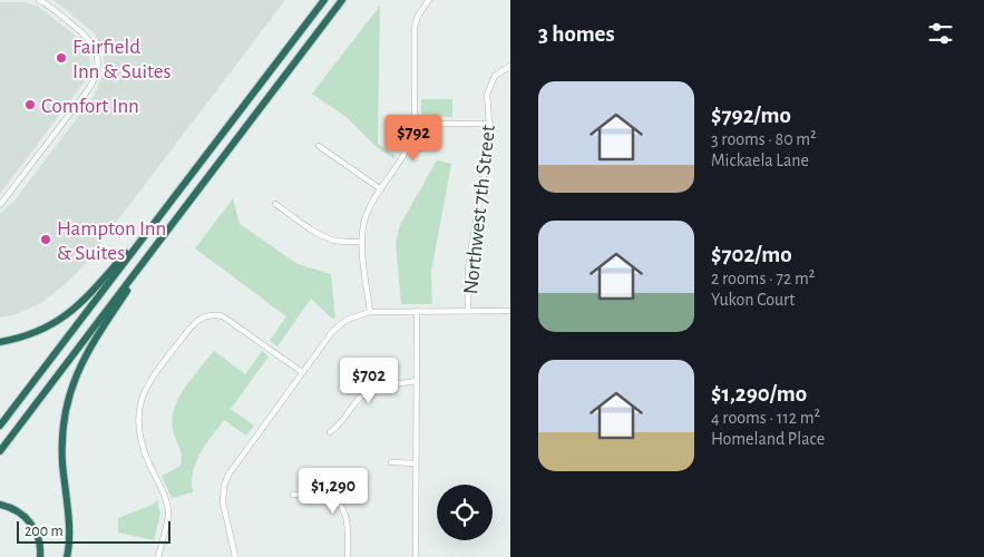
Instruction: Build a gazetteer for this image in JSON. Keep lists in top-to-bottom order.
{
  "streets": {
    "street": ["Northwest 7th Street"]
  },
  "places": ["Fairfield Inn & Suites", "Comfort Inn", "Hampton Inn & Suites"],
  "scale_bar": "200 m",
  "page": {
    "heading": "3 homes",
    "list": [
      {
        "name": "$792/mo",
        "note": "3 rooms · 80 m² · Mickaela Lane"
      },
      {
        "name": "$702/mo",
        "note": "2 rooms · 72 m² · Yukon Court"
      },
      {
        "name": "$1,290/mo",
        "note": "4 rooms · 112 m² · Homeland Place"
      }
    ],
    "price": ["$792", "$702", "$1,290"],
    "scale": "200 m"
  }
}
